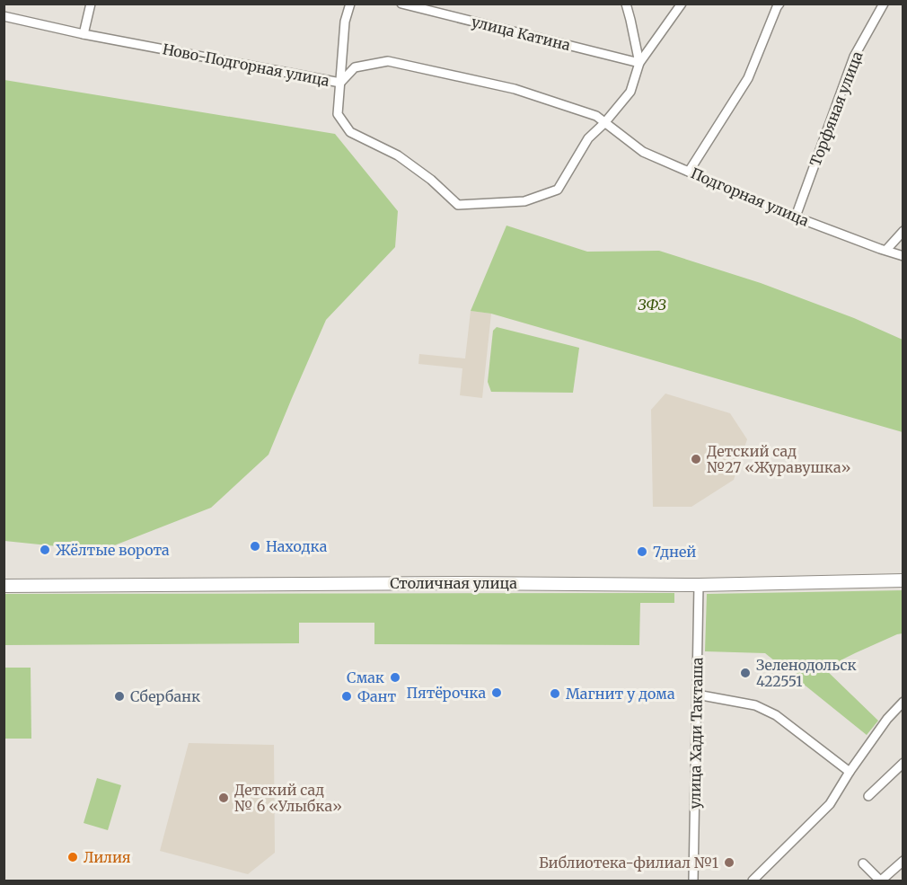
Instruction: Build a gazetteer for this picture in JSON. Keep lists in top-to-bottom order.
{
  "streets": {
    "main road": ["Столичная улица"],
    "street": [
      "улица Катина",
      "Ново-Подгорная улица",
      "Торфяная улица",
      "Подгорная улица",
      "улица Хади Такташа"
    ]
  },
  "crossings": [
    ["Ново-Подгорная улица", "Подгорная улица"],
    ["Торфяная улица", "Подгорная улица"],
    ["Столичная улица", "улица Хади Такташа"]
  ],
  "parks": ["ЗФЗ"],
  "places": [
    "Детский сад №27 «Журавушка»",
    "Находка",
    "Жёлтые ворота",
    "7дней",
    "Зеленодольск 422551",
    "Смак",
    "Пятёрочка",
    "Магнит у дома",
    "Сбербанк",
    "Фант",
    "Детский сад № 6 «Улыбка»",
    "Лилия",
    "Библиотека-филиал №1"
  ]
}
